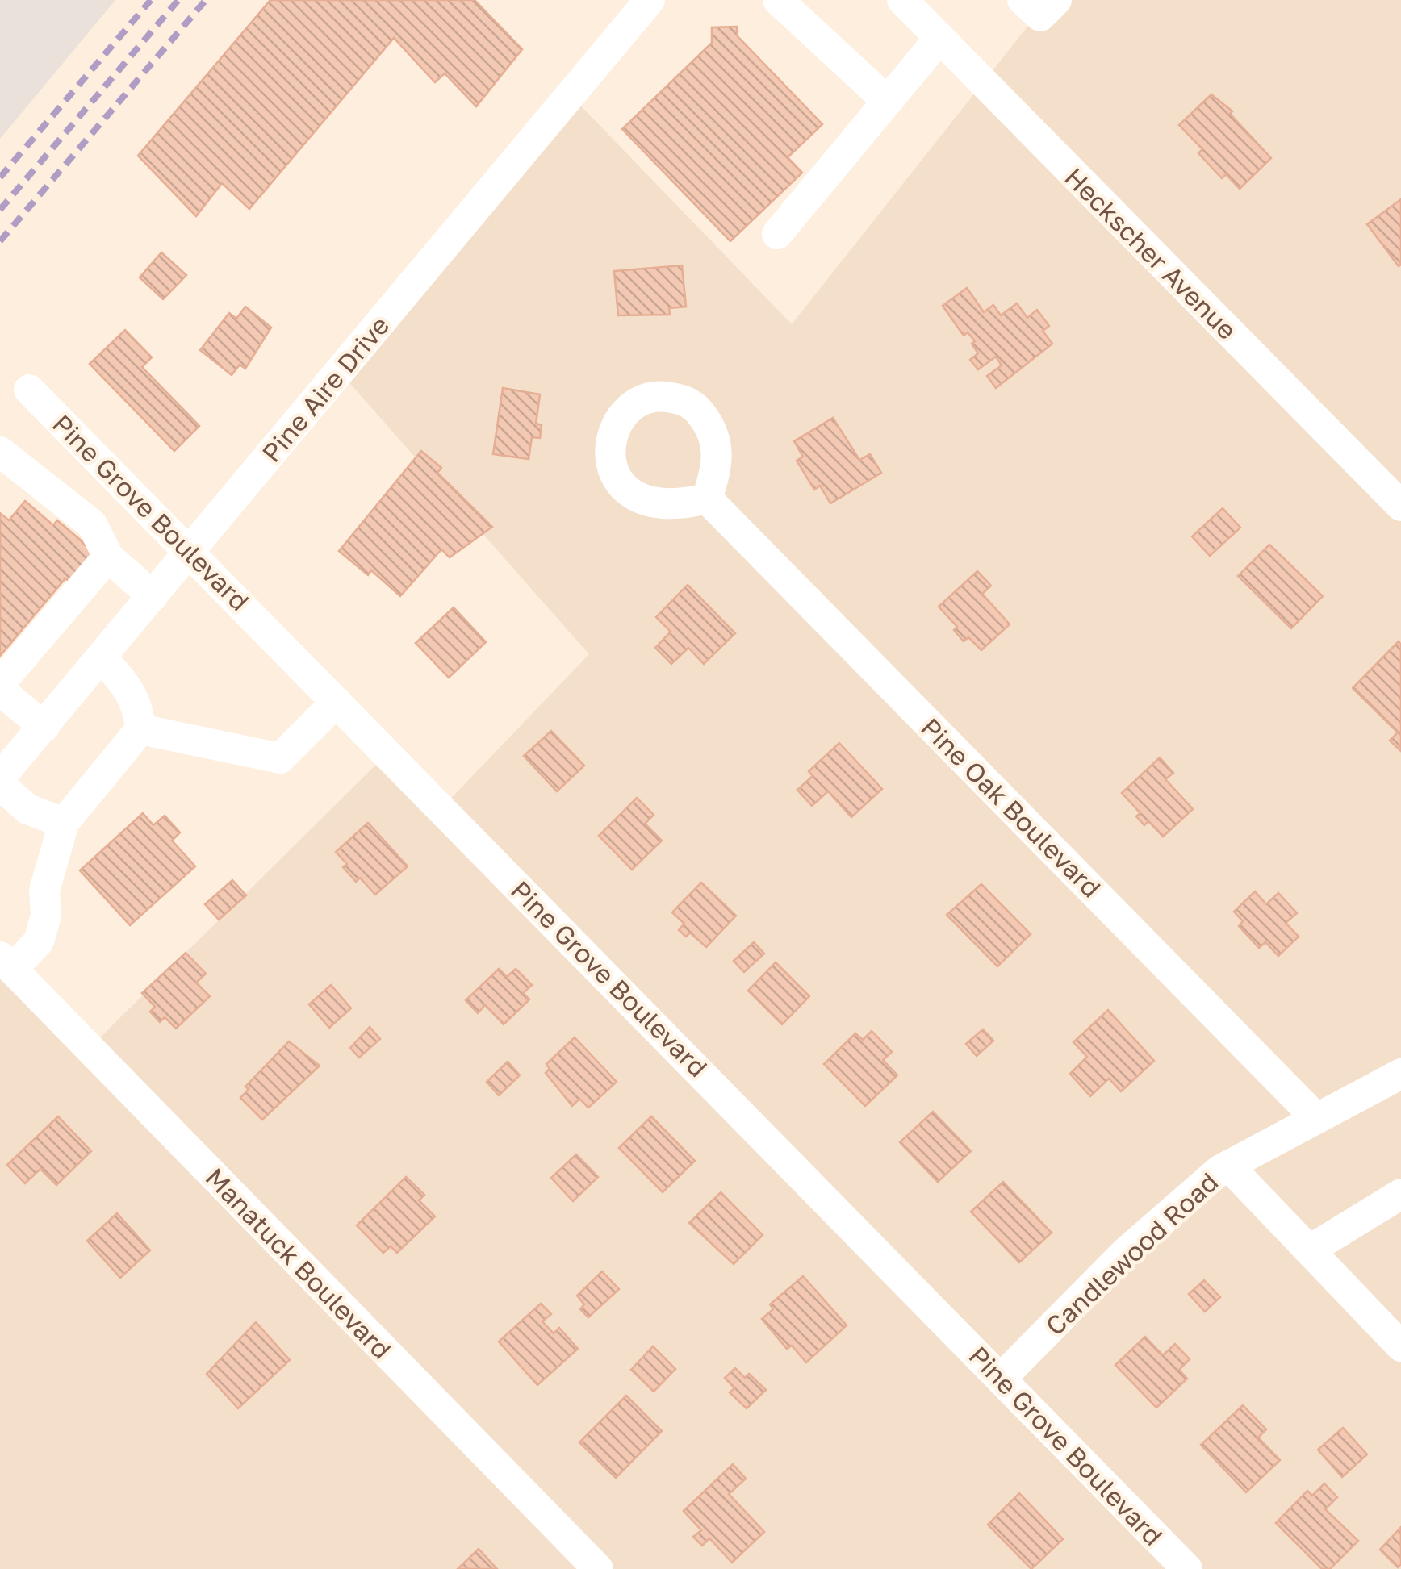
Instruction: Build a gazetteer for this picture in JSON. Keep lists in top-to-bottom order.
{
  "streets": {
    "street": [
      "Heckscher Avenue",
      "Pine Aire Drive",
      "Pine Grove Boulevard",
      "Pine Oak Boulevard",
      "Candlewood Road",
      "Manatuck Boulevard"
    ]
  },
  "crossings": [
    ["Pine Aire Drive", "Pine Grove Boulevard"],
    ["Pine Grove Boulevard", "Candlewood Road"],
    ["Pine Oak Boulevard", "Candlewood Road"]
  ]
}
